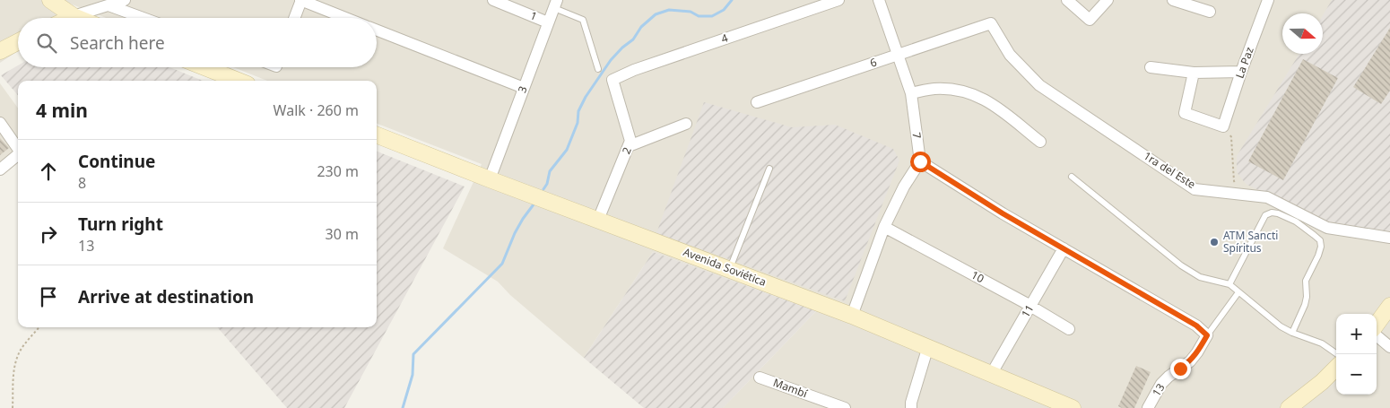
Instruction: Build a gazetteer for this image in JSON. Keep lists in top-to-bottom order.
{
  "streets": {
    "street": [
      "1",
      "4",
      "6",
      "La Paz",
      "3",
      "7",
      "2",
      "1ra del Este",
      "Avenida Soviética",
      "10",
      "11",
      "Mambí",
      "13"
    ]
  },
  "crossings": [
    ["1", "3"],
    ["4", "2"],
    ["6", "7"],
    ["6", "1ra del Este"],
    ["3", "Avenida Soviética"],
    ["2", "Avenida Soviética"],
    ["Avenida Soviética", "11"],
    ["10", "11"]
  ],
  "places": ["ATM Sancti Spíritus"],
  "north": "right",
  "page": {
    "search": "Search here",
    "heading": ["4 min", "Walk · 260 m"],
    "list": [
      ["Continue", "8", "230 m"],
      ["Turn right", "13", "30 m"],
      "Arrive at destination"
    ],
    "map_buttons": ["+", "−"]
  }
}
